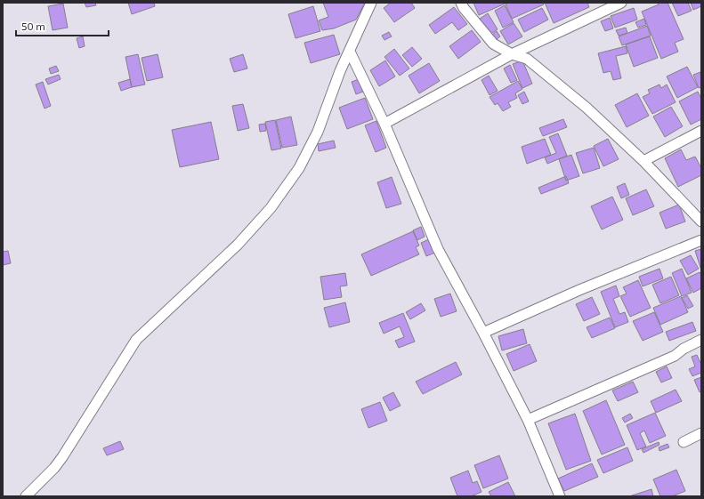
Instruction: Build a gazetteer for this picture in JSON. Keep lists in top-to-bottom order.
{
  "scale_bar": "50 m"
}
